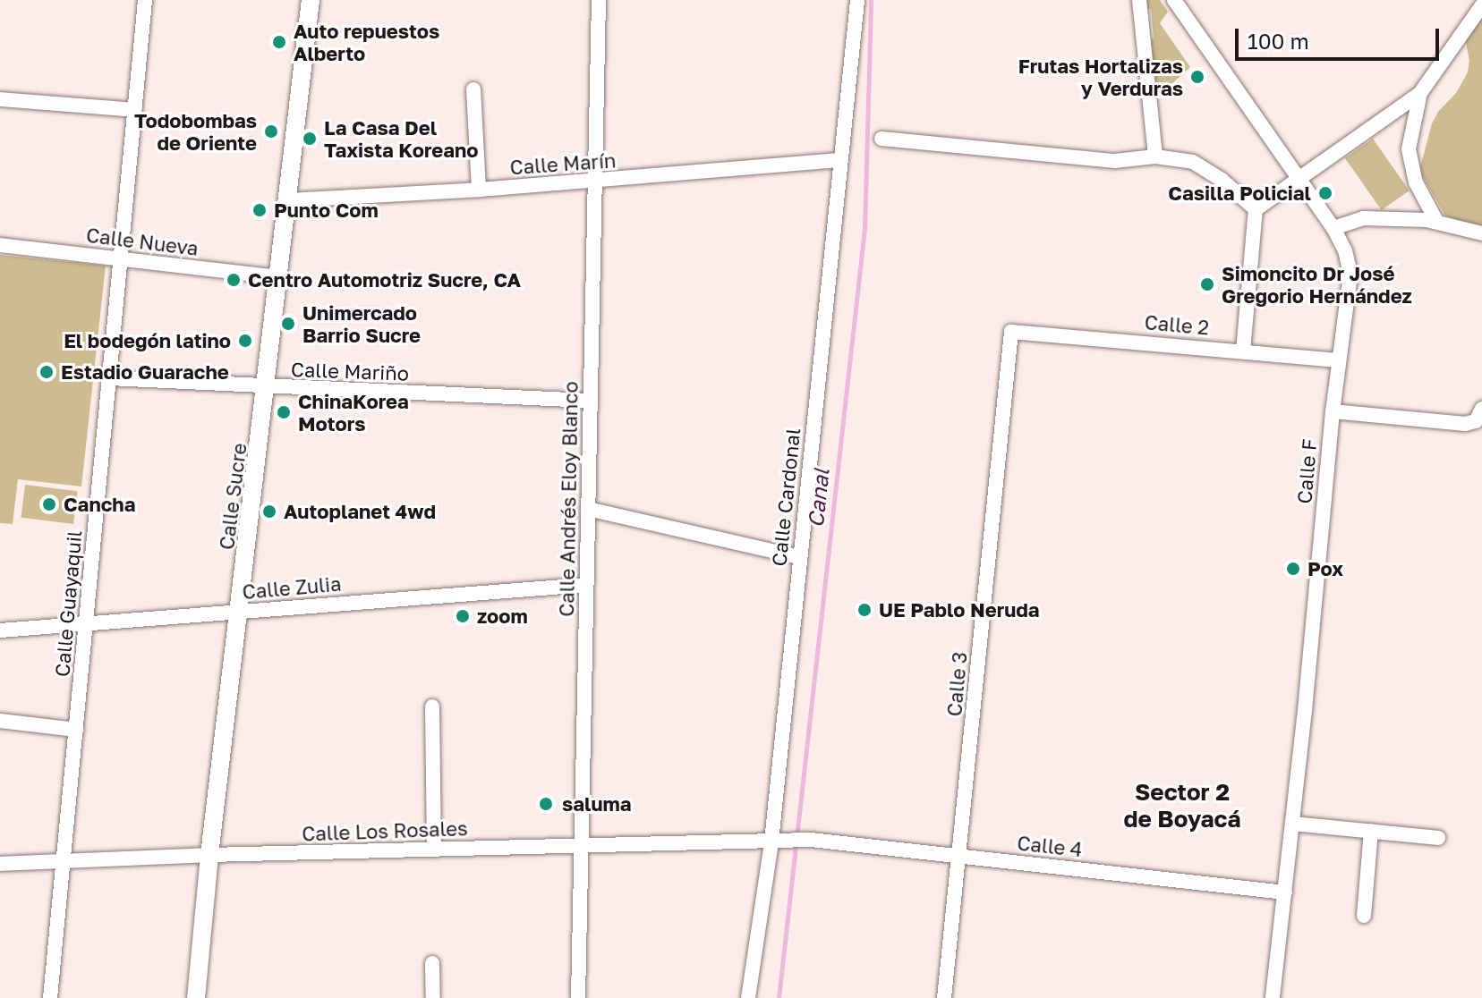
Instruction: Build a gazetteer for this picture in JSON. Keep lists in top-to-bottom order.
{
  "streets": {
    "street": [
      "Calle Marín",
      "Calle Nueva",
      "Calle 2",
      "Calle Mariño",
      "Calle F",
      "Calle Sucre",
      "Calle Cardonal",
      "Calle Andrés Eloy Blanco",
      "Calle Zulia",
      "Calle Guayaquil",
      "Calle 3",
      "Calle Los Rosales",
      "Calle 4"
    ]
  },
  "crossings": [
    ["Calle Marín", "Calle Sucre"],
    ["Calle Marín", "Calle Cardonal"],
    ["Calle Marín", "Calle Andrés Eloy Blanco"],
    ["Calle Nueva", "Calle Sucre"],
    ["Calle Nueva", "Calle Guayaquil"],
    ["Calle 2", "Calle F"],
    ["Calle 2", "Calle 3"],
    ["Calle Mariño", "Calle Sucre"],
    ["Calle Mariño", "Calle Andrés Eloy Blanco"],
    ["Calle Mariño", "Calle Guayaquil"],
    ["Calle F", "Calle 4"],
    ["Calle Sucre", "Calle Zulia"],
    ["Calle Sucre", "Calle Los Rosales"],
    ["Calle Cardonal", "Calle Los Rosales"],
    ["Calle Cardonal", "Calle 4"],
    ["Calle Andrés Eloy Blanco", "Calle Zulia"],
    ["Calle Andrés Eloy Blanco", "Calle Los Rosales"],
    ["Calle Zulia", "Calle Guayaquil"],
    ["Calle Guayaquil", "Calle Los Rosales"],
    ["Calle 3", "Calle 4"],
    ["Calle Los Rosales", "Calle 4"]
  ],
  "districts": ["Sector 2 de Boyacá"],
  "water": ["Canal"],
  "places": [
    "Auto repuestos Alberto",
    "Frutas Hortalizas y Verduras",
    "Todobombas de Oriente",
    "La Casa Del Taxista Koreano",
    "Casilla Policial",
    "Punto Com",
    "Centro Automotriz Sucre, CA",
    "Simoncito Dr José Gregorio Hernández",
    "Unimercado Barrio Sucre",
    "El bodegón latino",
    "Estadio Guarache",
    "ChinaKorea Motors",
    "Cancha",
    "Autoplanet 4wd",
    "Pox",
    "UE Pablo Neruda",
    "zoom",
    "saluma"
  ],
  "scale_bar": "100 m"
}
